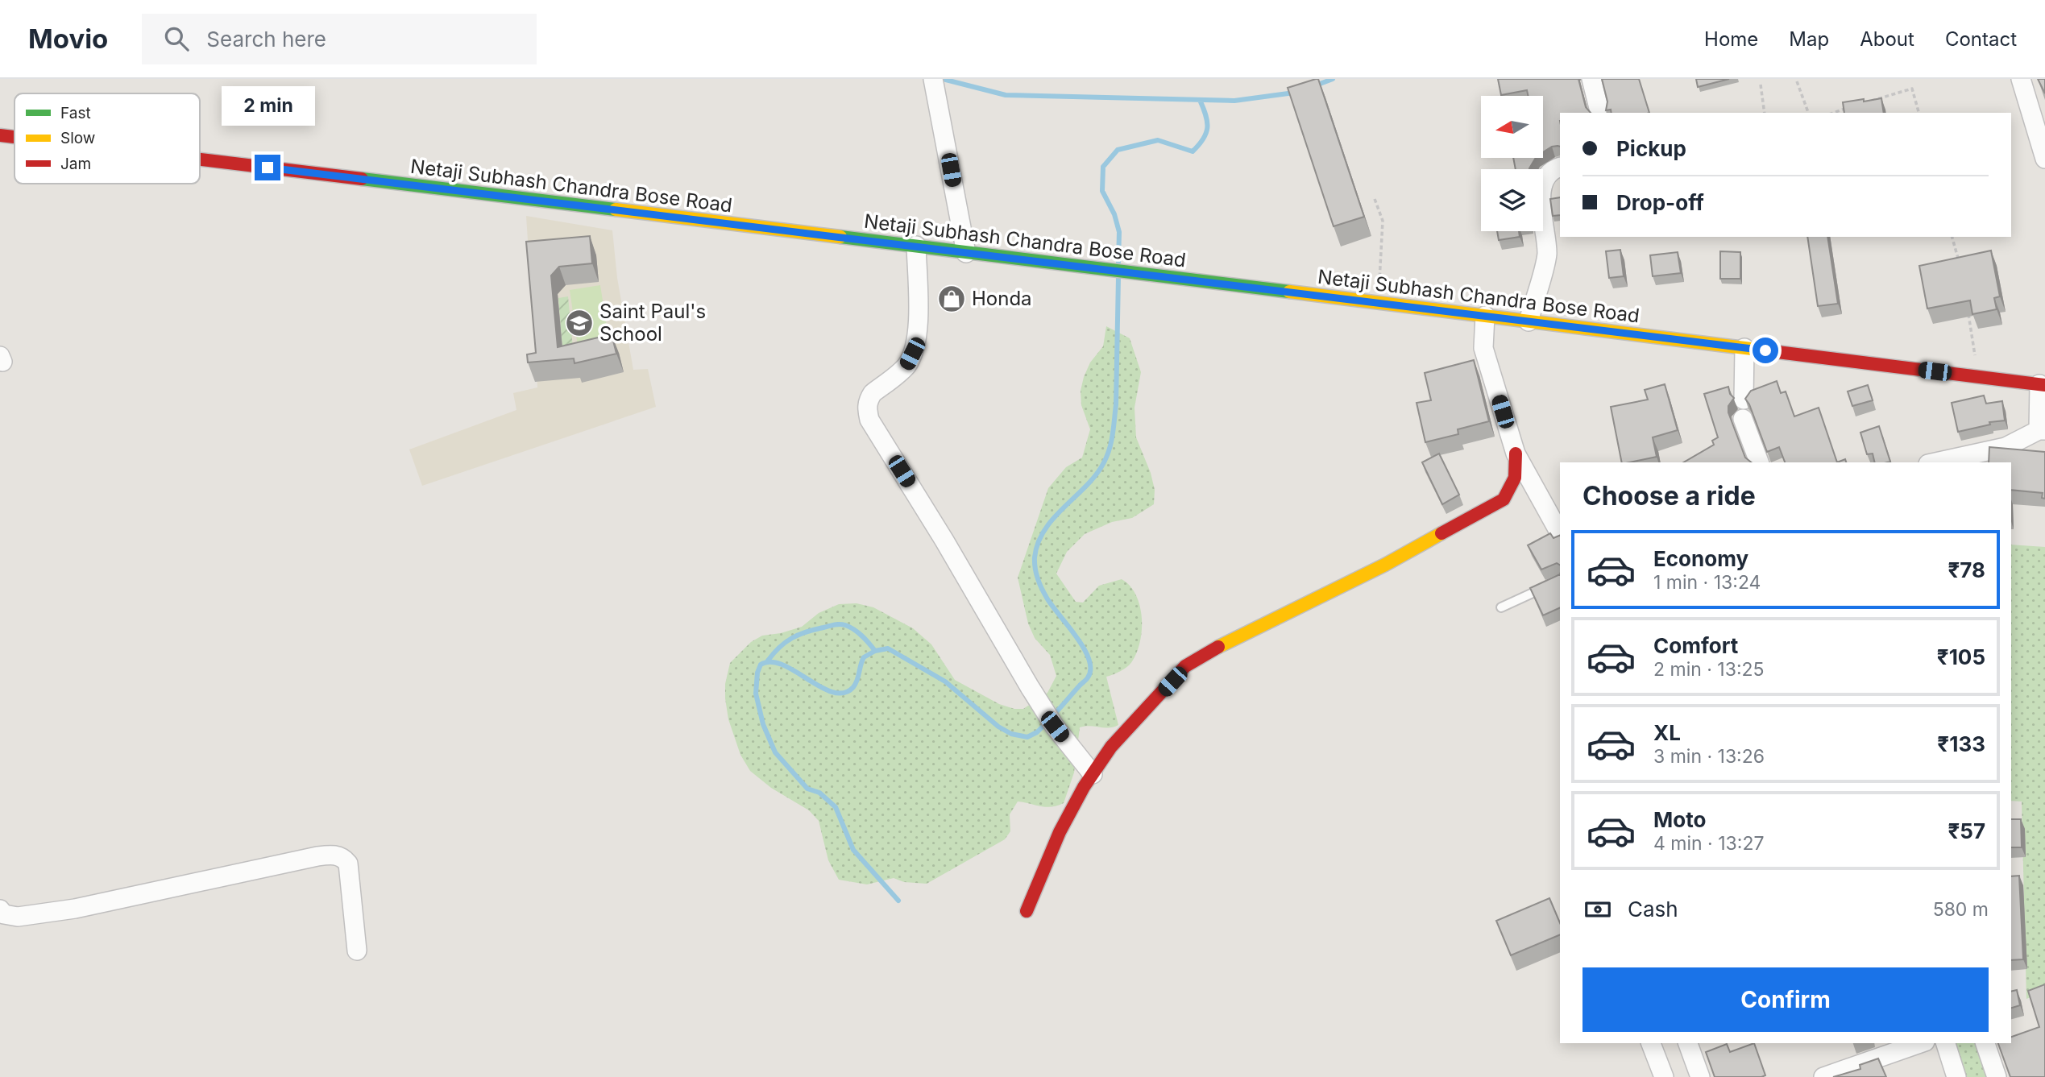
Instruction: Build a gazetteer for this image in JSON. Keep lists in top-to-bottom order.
{
  "streets": {
    "street": ["Netaji Subhash Chandra Bose Road"]
  },
  "places": {
    "shop": ["Honda"],
    "school or university": ["Saint Paul's School"]
  },
  "legend": ["Fast", "Slow", "Jam"],
  "north": "left",
  "page": {
    "header": "Movio",
    "search": "Search here",
    "nav": [
      "Home",
      "Map",
      "About",
      "Contact"
    ],
    "bubble": "2 min",
    "banner": ["Pickup", "Drop-off"],
    "heading": "Choose a ride",
    "list": [
      {
        "name": "Economy",
        "note": "1 min · 13:24",
        "value": "₹78"
      },
      {
        "name": "Comfort",
        "note": "2 min · 13:25",
        "value": "₹105"
      },
      {
        "name": "XL",
        "note": "3 min · 13:26",
        "value": "₹133"
      },
      {
        "name": "Moto",
        "note": "4 min · 13:27",
        "value": "₹57"
      }
    ],
    "pay": ["Cash", "580 m"],
    "buttons": "Confirm"
  }
}
